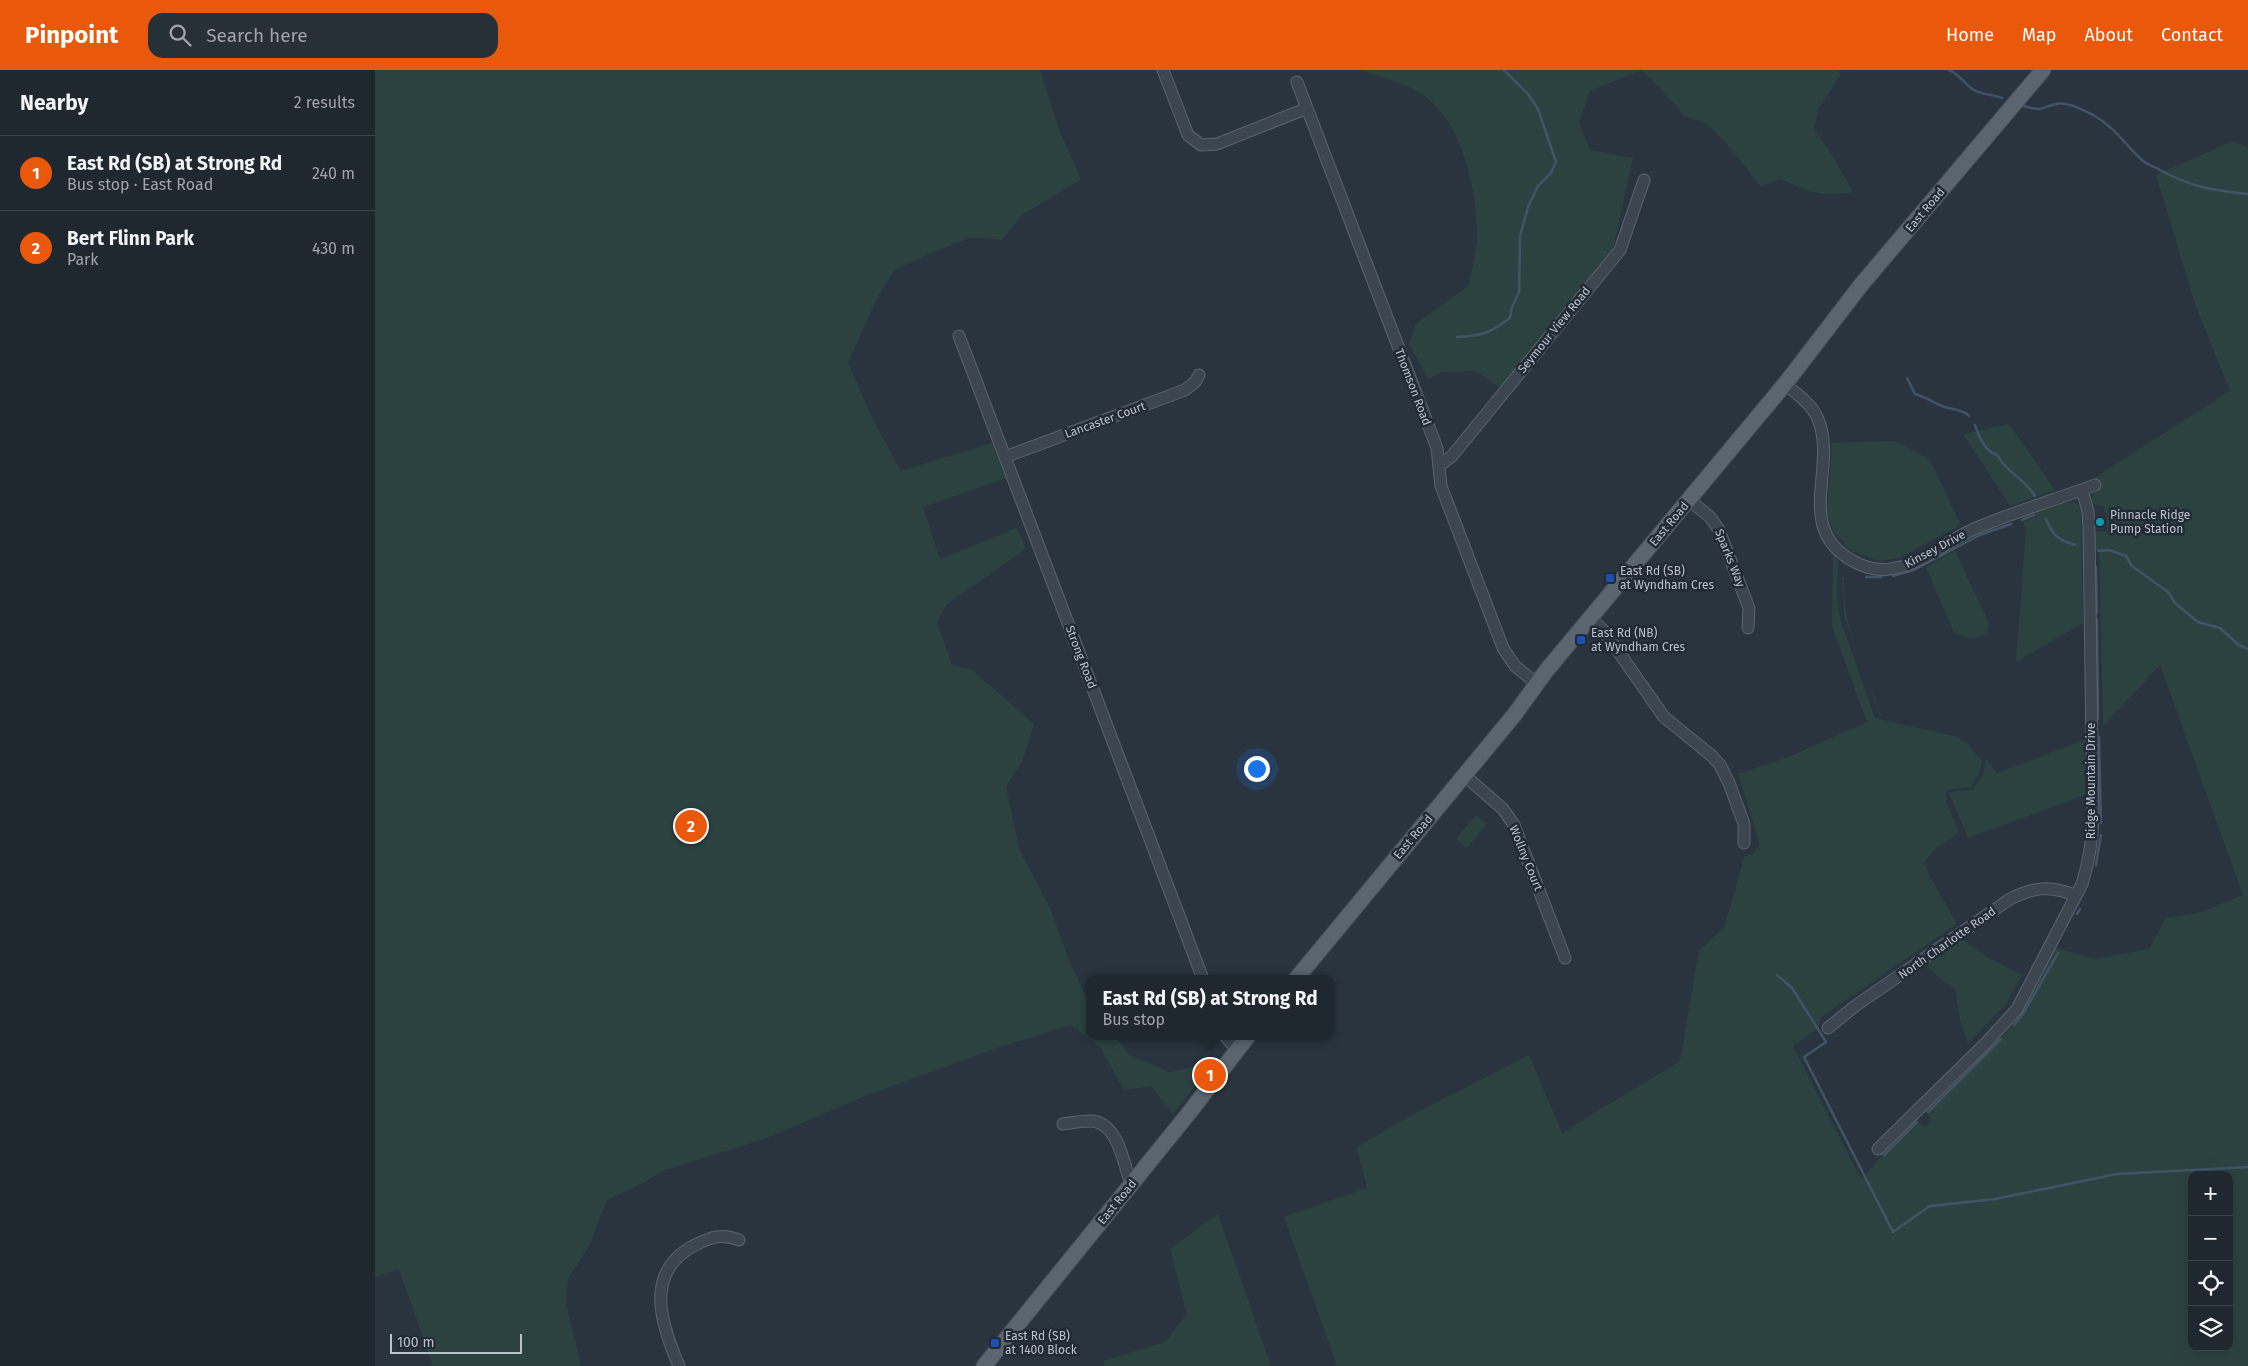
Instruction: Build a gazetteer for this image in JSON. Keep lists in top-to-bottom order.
{
  "streets": {
    "main road": ["East Road"],
    "street": [
      "Seymour View Road",
      "Thomson Road",
      "Lancaster Court",
      "Kinsey Drive",
      "Sparks Way",
      "Strong Road",
      "Ridge Mountain Drive",
      "Wollny Court",
      "North Charlotte Road"
    ]
  },
  "crossings": [
    ["East Road", "Thomson Road"],
    ["East Road", "Kinsey Drive"],
    ["East Road", "Sparks Way"],
    ["East Road", "Wollny Court"],
    ["Seymour View Road", "Thomson Road"],
    ["Lancaster Court", "Strong Road"],
    ["Kinsey Drive", "Ridge Mountain Drive"],
    ["Ridge Mountain Drive", "North Charlotte Road"]
  ],
  "places": {
    "other": ["Pinnacle Ridge Pump Station"],
    "transit": ["East Rd (SB) at Wyndham Cres", "East Rd (NB) at Wyndham Cres", "East Rd (SB) at 1400 Block"]
  },
  "scale_bar": "100 m",
  "page": {
    "header": "Pinpoint",
    "search": "Search here",
    "nav": [
      "Home",
      "Map",
      "About",
      "Contact"
    ],
    "heading": ["Nearby", "2 results"],
    "list": [
      {
        "mark": "1",
        "name": "East Rd (SB) at Strong Rd",
        "note": "Bus stop · East Road",
        "value": "240 m"
      },
      {
        "mark": "2",
        "name": "Bert Flinn Park",
        "note": "Park",
        "value": "430 m"
      }
    ],
    "pins": ["2", "1"],
    "popup": ["East Rd (SB) at Strong Rd", "Bus stop"],
    "map_buttons": ["+", "−"],
    "scale": "100 m"
  }
}
